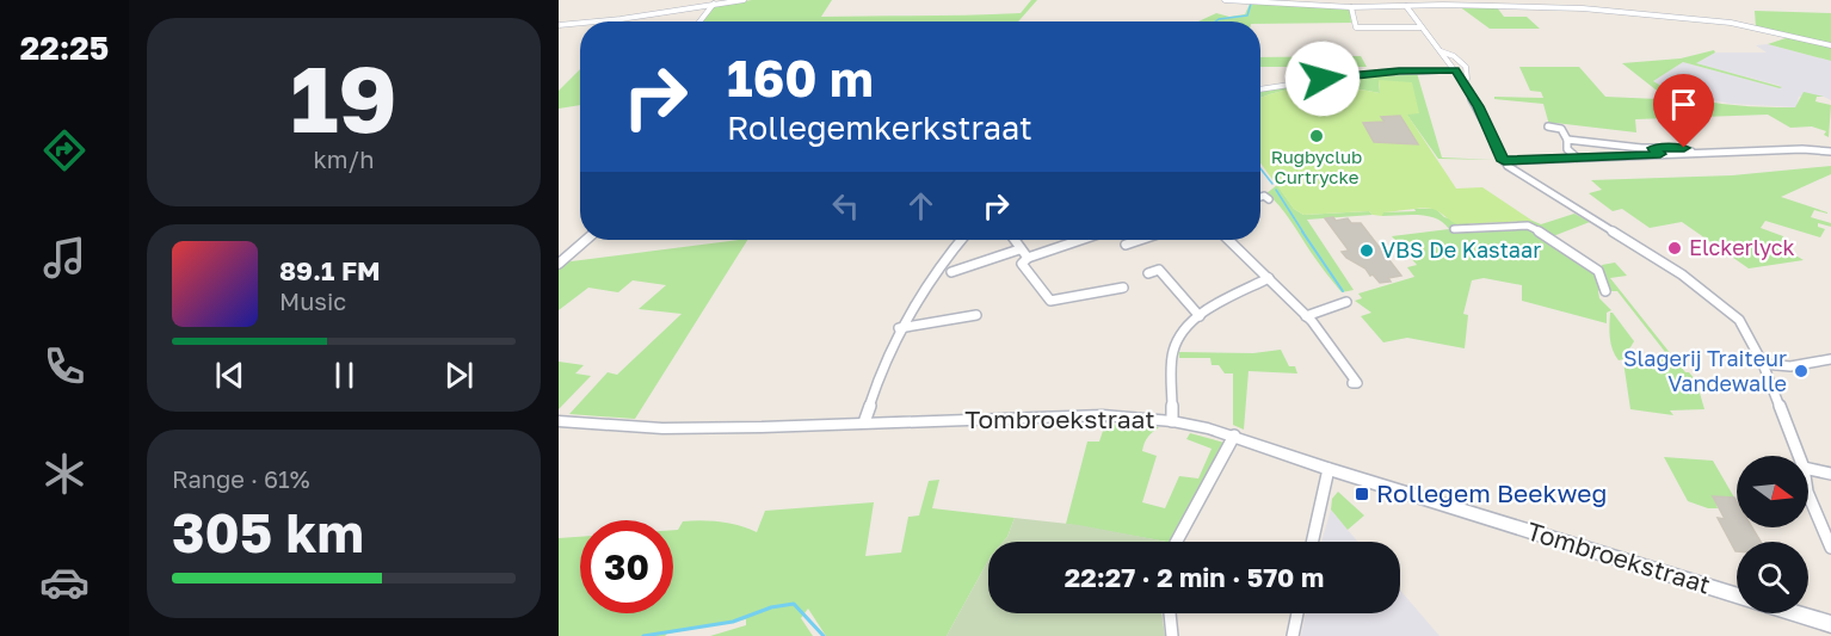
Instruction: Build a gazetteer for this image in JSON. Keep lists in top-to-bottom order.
{
  "streets": {
    "street": ["Tombroekstraat"]
  },
  "places": {
    "other": [
      "Rugbyclub Curtrycke",
      "Elckerlyck",
      "VBS De Kastaar",
      "Slagerij Traiteur Vandewalle"
    ],
    "transit": ["Rollegem Beekweg"]
  },
  "north": "right",
  "page": {
    "tabs": "22:25",
    "tile": [
      ["19", "km/h"],
      ["Range · 61%", "305 km"]
    ],
    "turn": ["160 m", "Rollegemkerkstraat"],
    "song": ["89.1 FM", "Music"],
    "limit": "30",
    "trip": "22:27 · 2 min · 570 m"
  }
}
